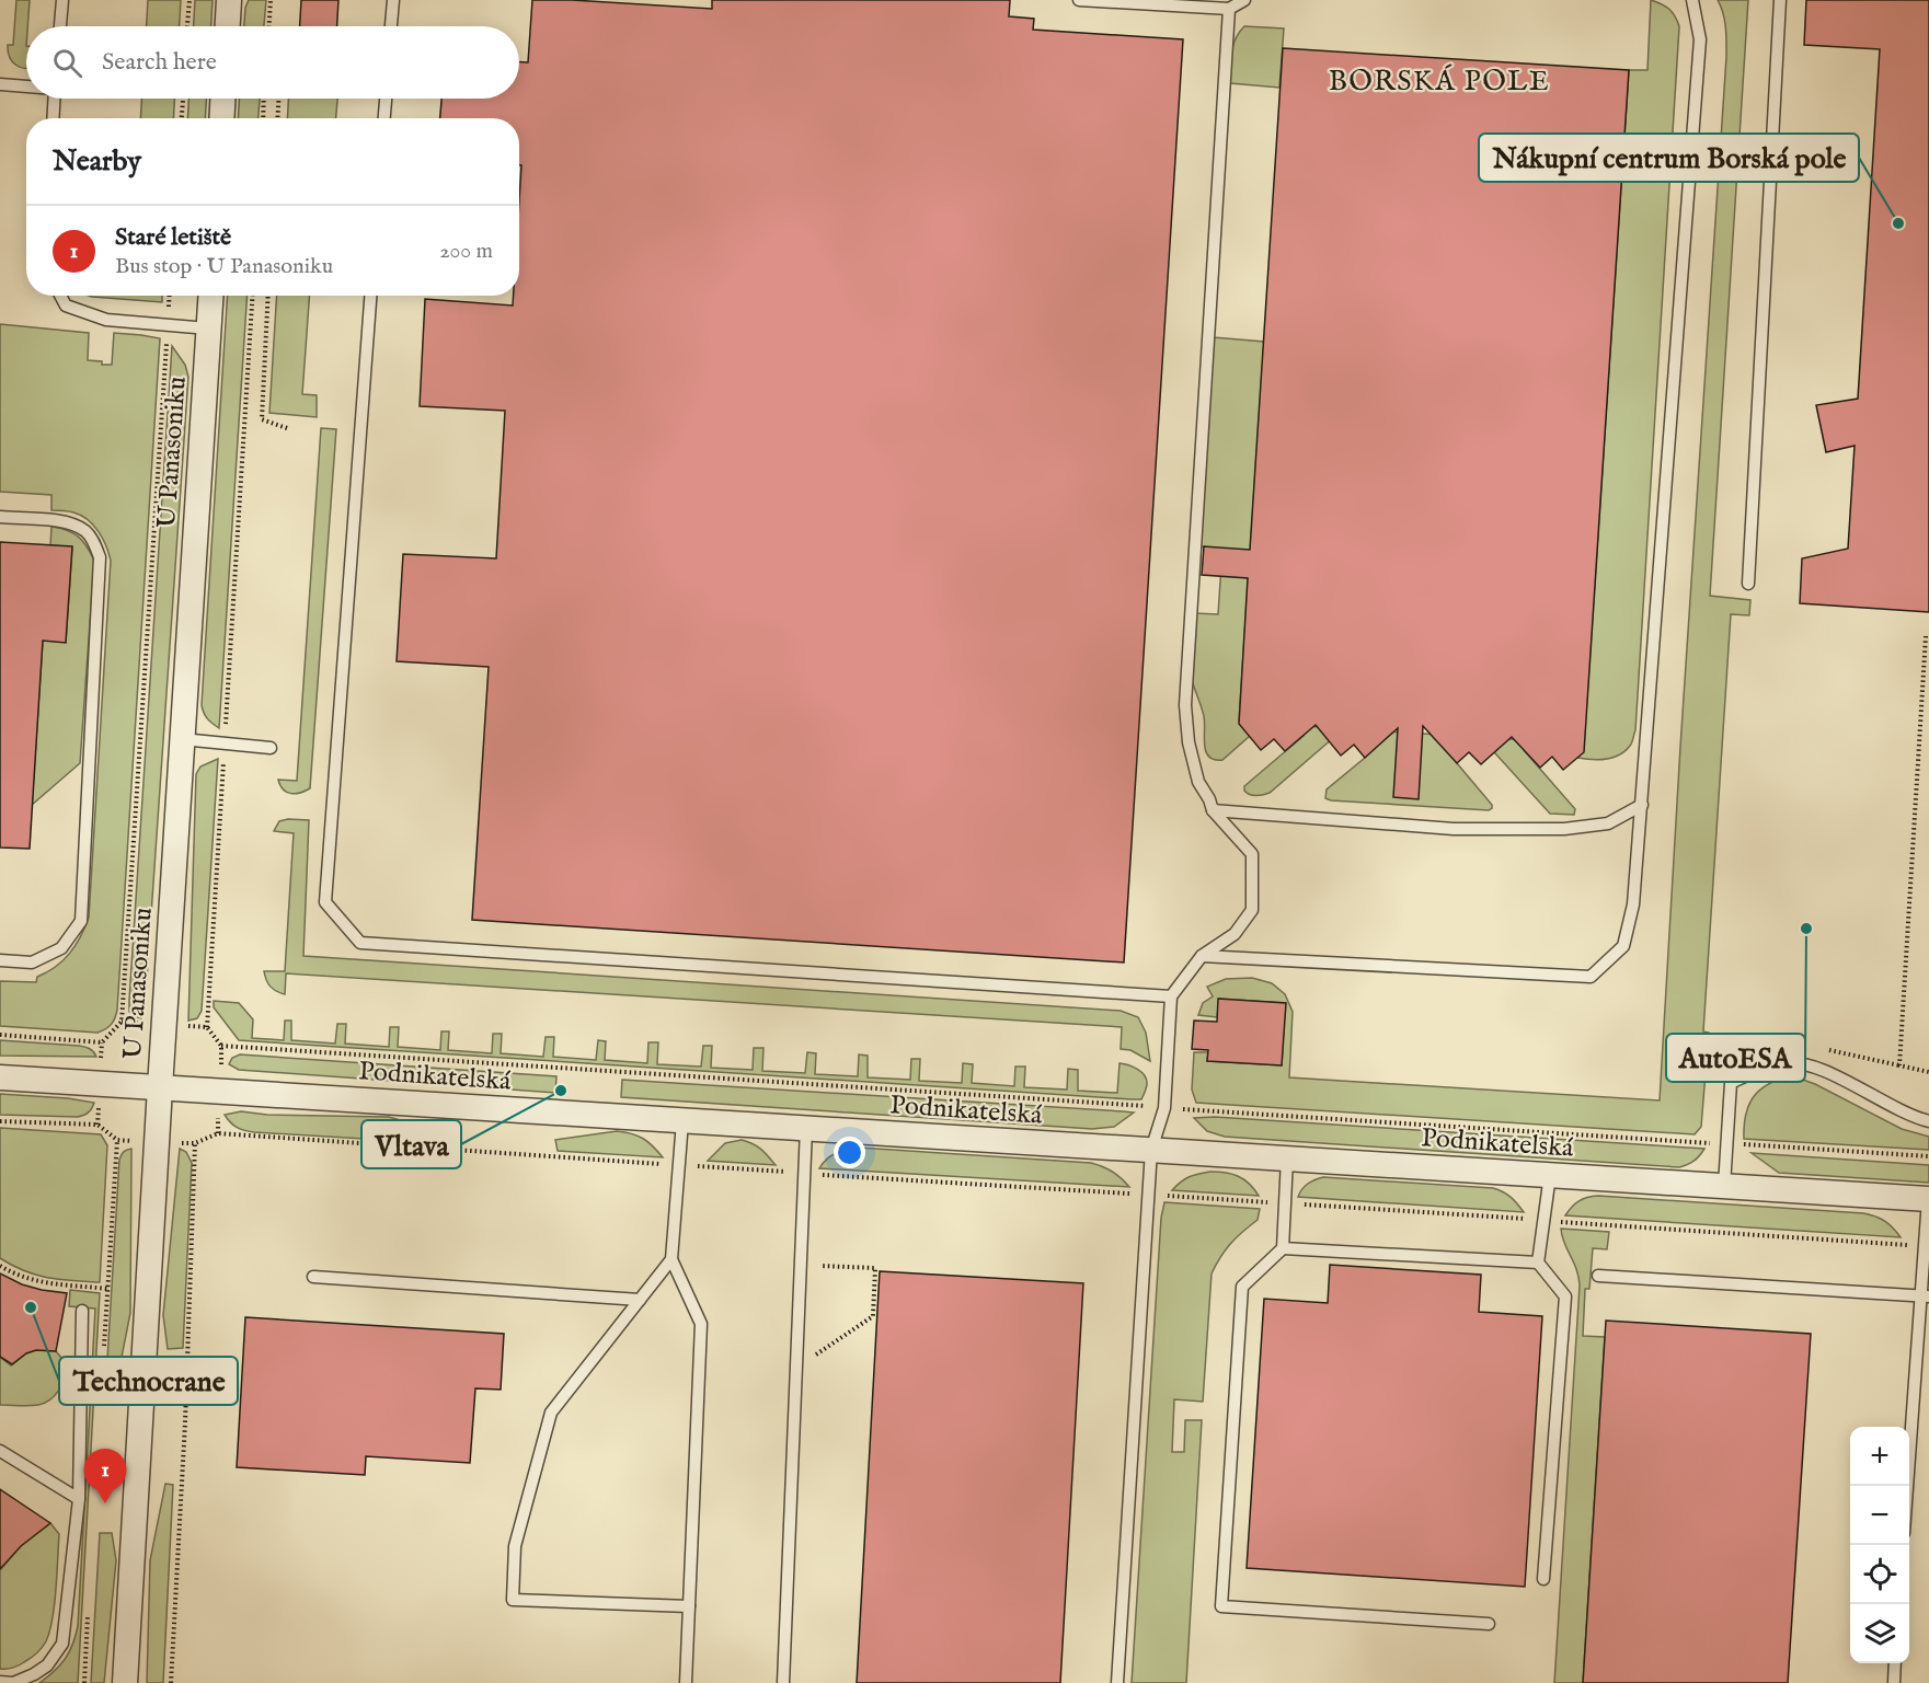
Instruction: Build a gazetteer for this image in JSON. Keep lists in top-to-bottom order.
{
  "streets": {
    "street": ["U Panasoniku", "Podnikatelská"]
  },
  "crossings": [
    ["U Panasoniku", "Podnikatelská"]
  ],
  "districts": ["BORSKÁ POLE"],
  "places": [
    "Nákupní centrum Borská pole",
    "AutoESA",
    "Vltava",
    "Technocrane"
  ],
  "page": {
    "search": "Search here",
    "heading": "Nearby",
    "list": [
      {
        "mark": "1",
        "name": "Staré letiště",
        "note": "Bus stop · U Panasoniku",
        "value": "200 m"
      }
    ],
    "map_buttons": ["+", "−"],
    "pins": "1"
  }
}
